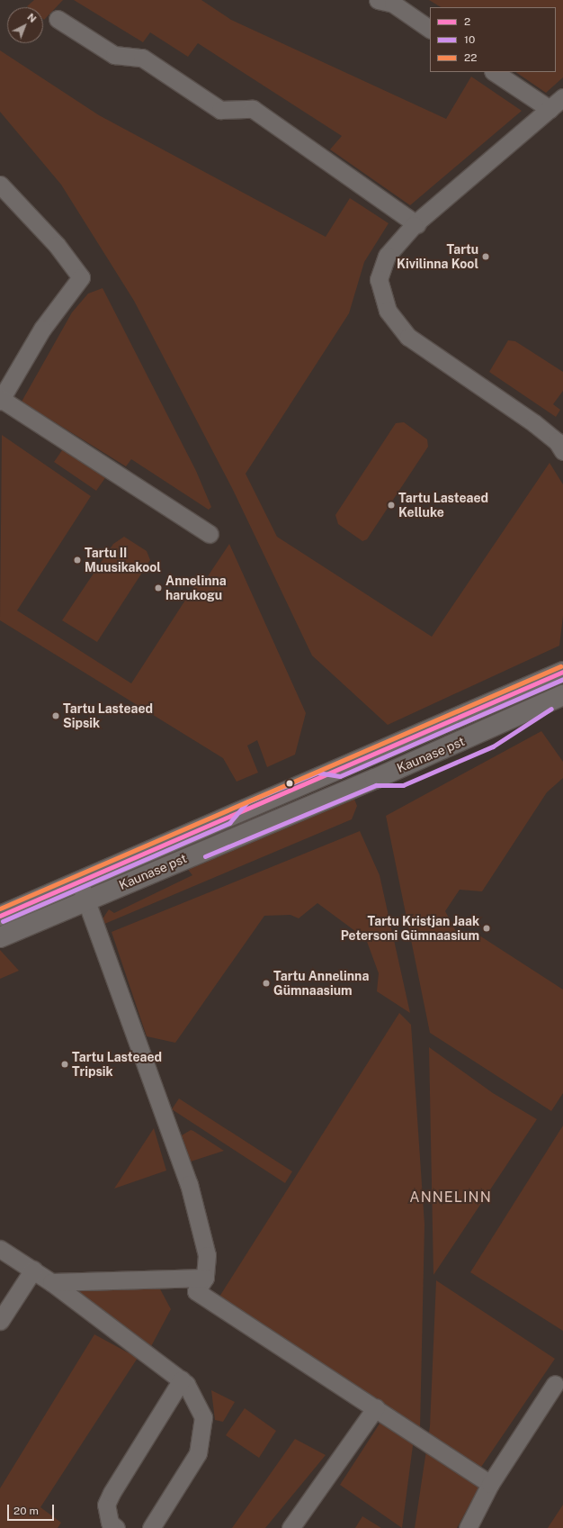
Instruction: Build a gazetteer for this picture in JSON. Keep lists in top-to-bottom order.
{
  "streets": {
    "street": ["Kaunase pst"]
  },
  "districts": ["ANNELINN"],
  "places": [
    "Tartu Kivilinna Kool",
    "Tartu Lasteaed Kelluke",
    "Tartu II Muusikakool",
    "Annelinna harukogu",
    "Tartu Lasteaed Sipsik",
    "Tartu Kristjan Jaak Petersoni Gümnaasium",
    "Tartu Annelinna Gümnaasium",
    "Tartu Lasteaed Tripsik"
  ],
  "lines": ["transit line 22", "transit line 2", "transit line 10"],
  "legend": ["2", "10", "22"],
  "scale_bar": "20 m",
  "north": "top right"
}
